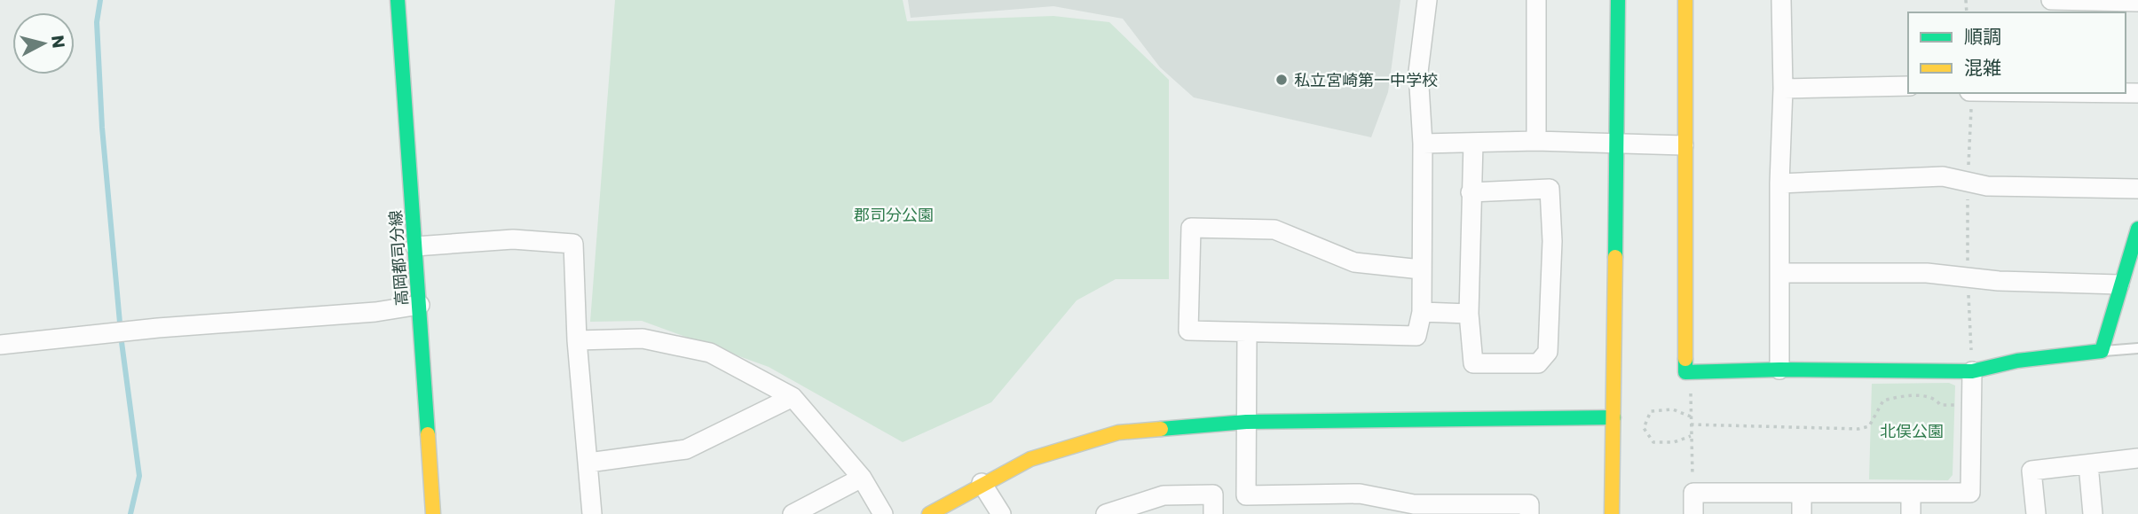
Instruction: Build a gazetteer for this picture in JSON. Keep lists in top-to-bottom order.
{
  "streets": {
    "street": ["高岡都司分線"]
  },
  "parks": ["郡司分公園", "北俣公園"],
  "places": ["私立宮崎第一中学校"],
  "legend": ["順調", "混雑"],
  "north": "right"
}
